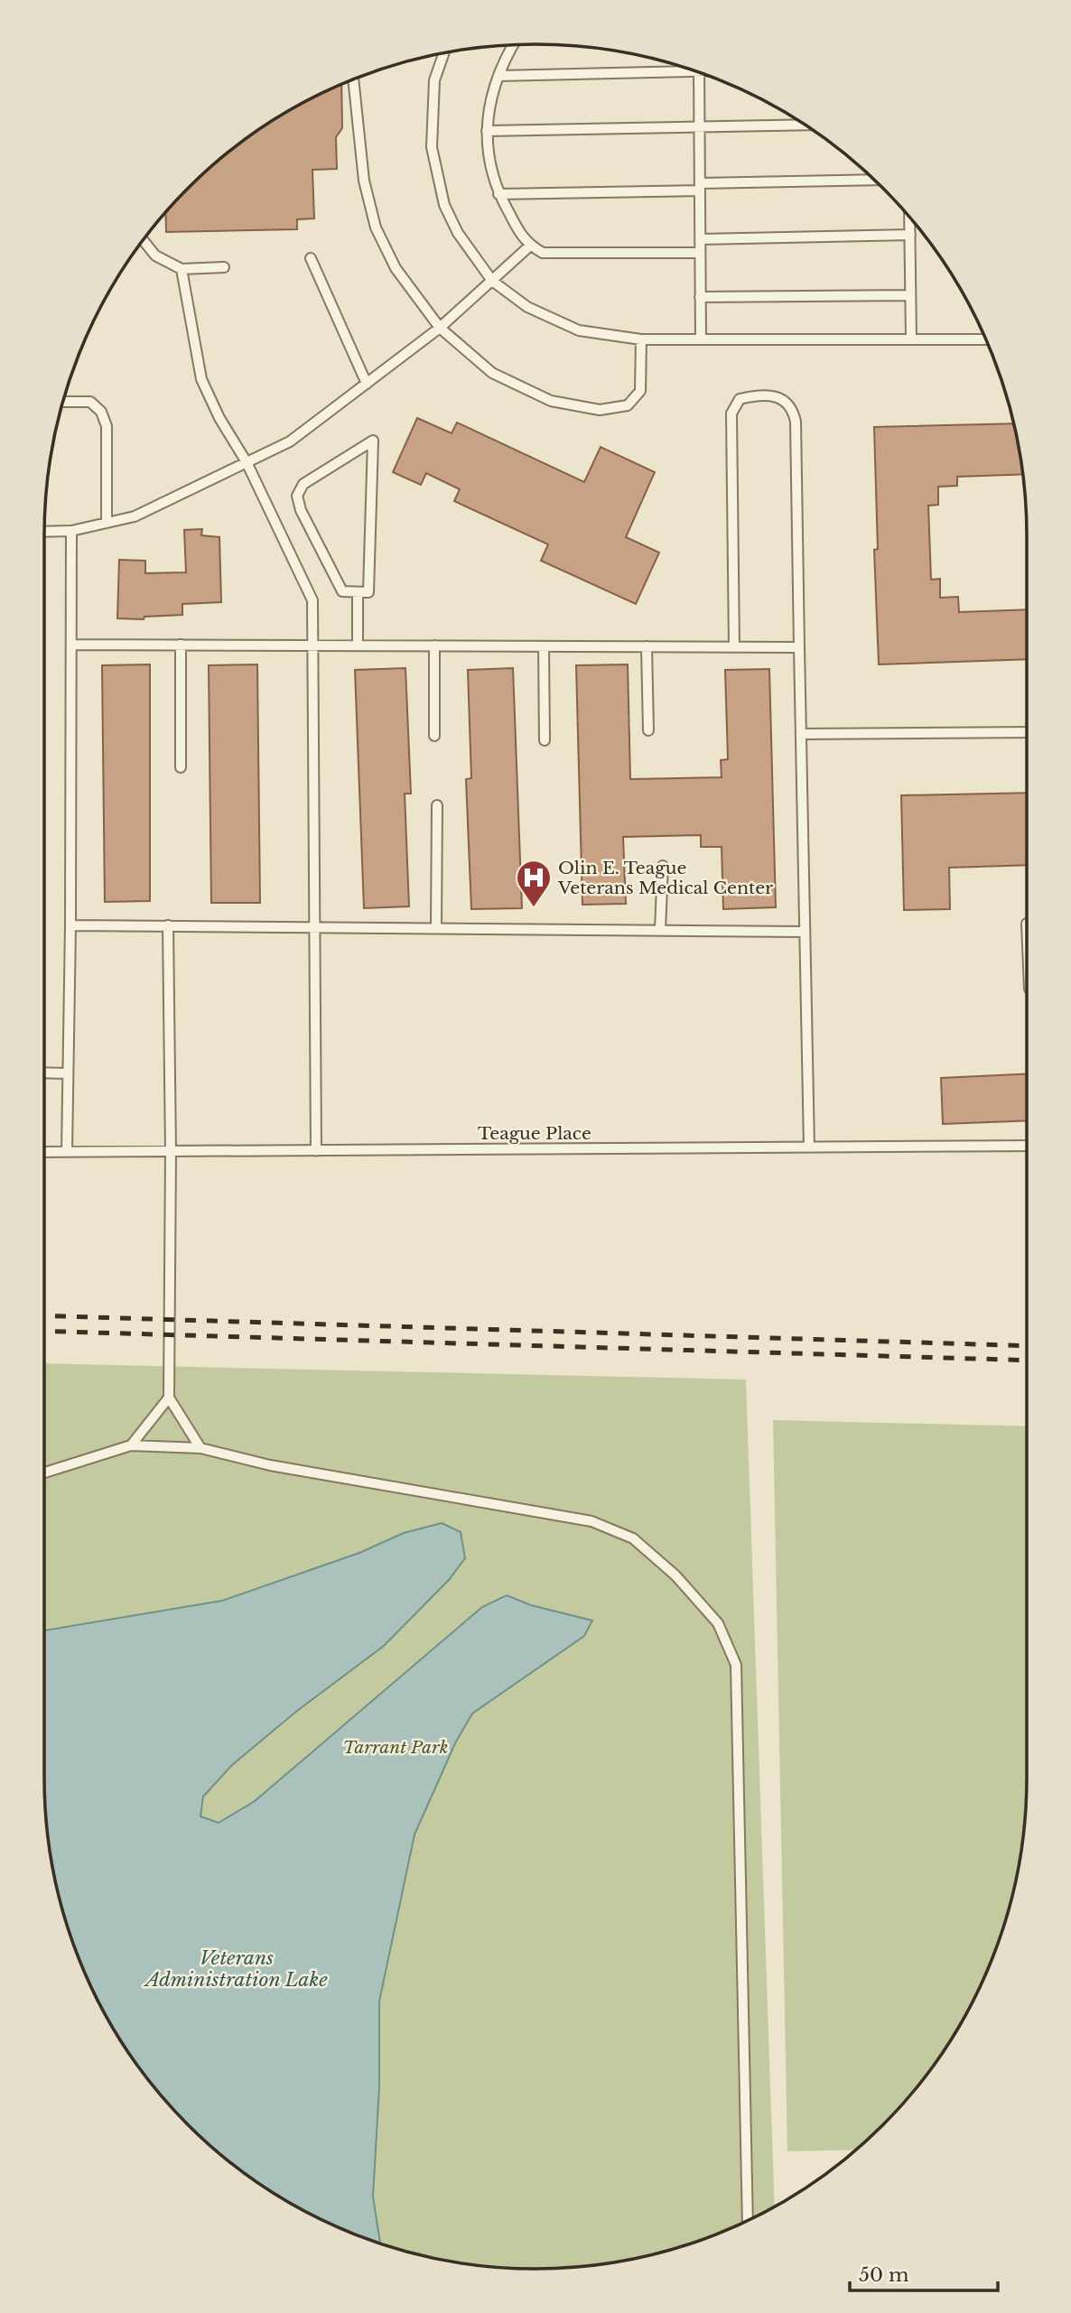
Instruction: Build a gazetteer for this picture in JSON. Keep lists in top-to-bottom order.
{
  "streets": {
    "lane": ["Teague Place"]
  },
  "water": ["Veterans Administration Lake"],
  "parks": ["Tarrant Park"],
  "places": {
    "hospital": ["Olin E. Teague Veterans Medical Center"]
  },
  "scale_bar": "50 m"
}
